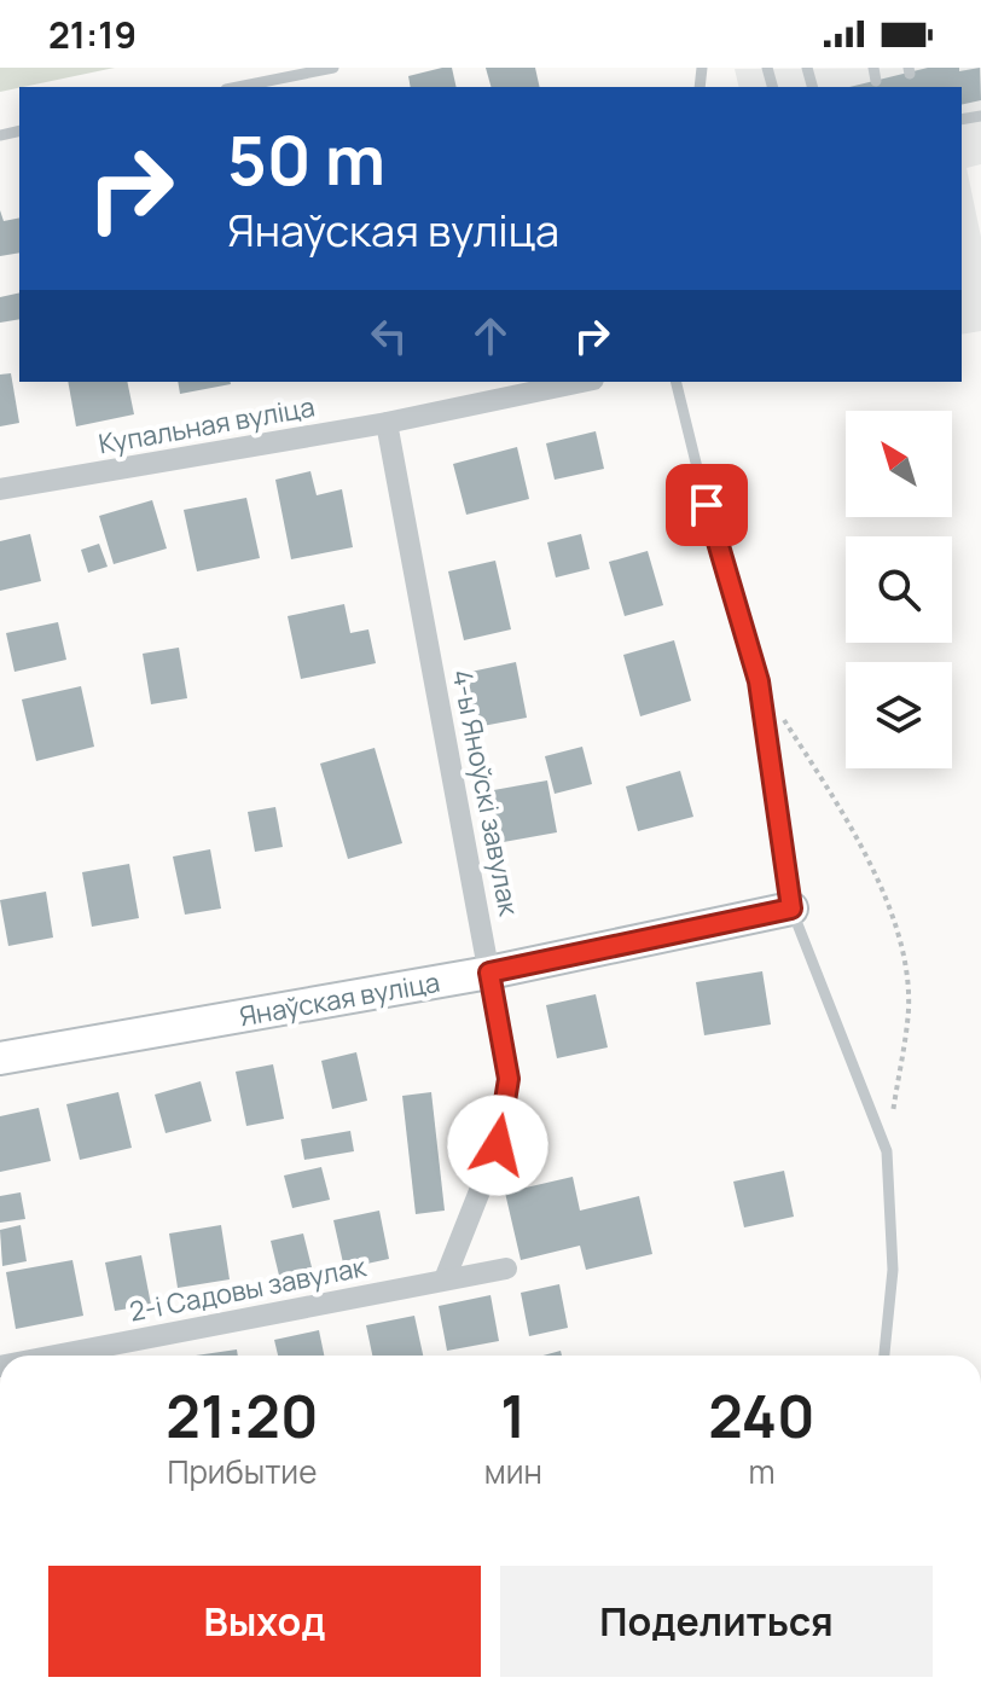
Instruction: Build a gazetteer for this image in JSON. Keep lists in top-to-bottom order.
{
  "streets": {
    "street": [
      "Купальная вуліца",
      "4-ы Яноўскі завулак",
      "Янаўская вуліца",
      "2-і Садовы завулак"
    ]
  },
  "crossings": [
    ["Купальная вуліца", "4-ы Яноўскі завулак"],
    ["4-ы Яноўскі завулак", "Янаўская вуліца"],
    ["4-ы Яноўскі завулак", "2-і Садовы завулак"]
  ],
  "north": "top left",
  "page": {
    "status": "21:19",
    "turn": ["50 m", "Янаўская вуліца"],
    "eta": [
      "21:20",
      "Прибытие",
      "1",
      "мин",
      "240",
      "m"
    ],
    "buttons": ["Выход", "Поделиться"]
  }
}
